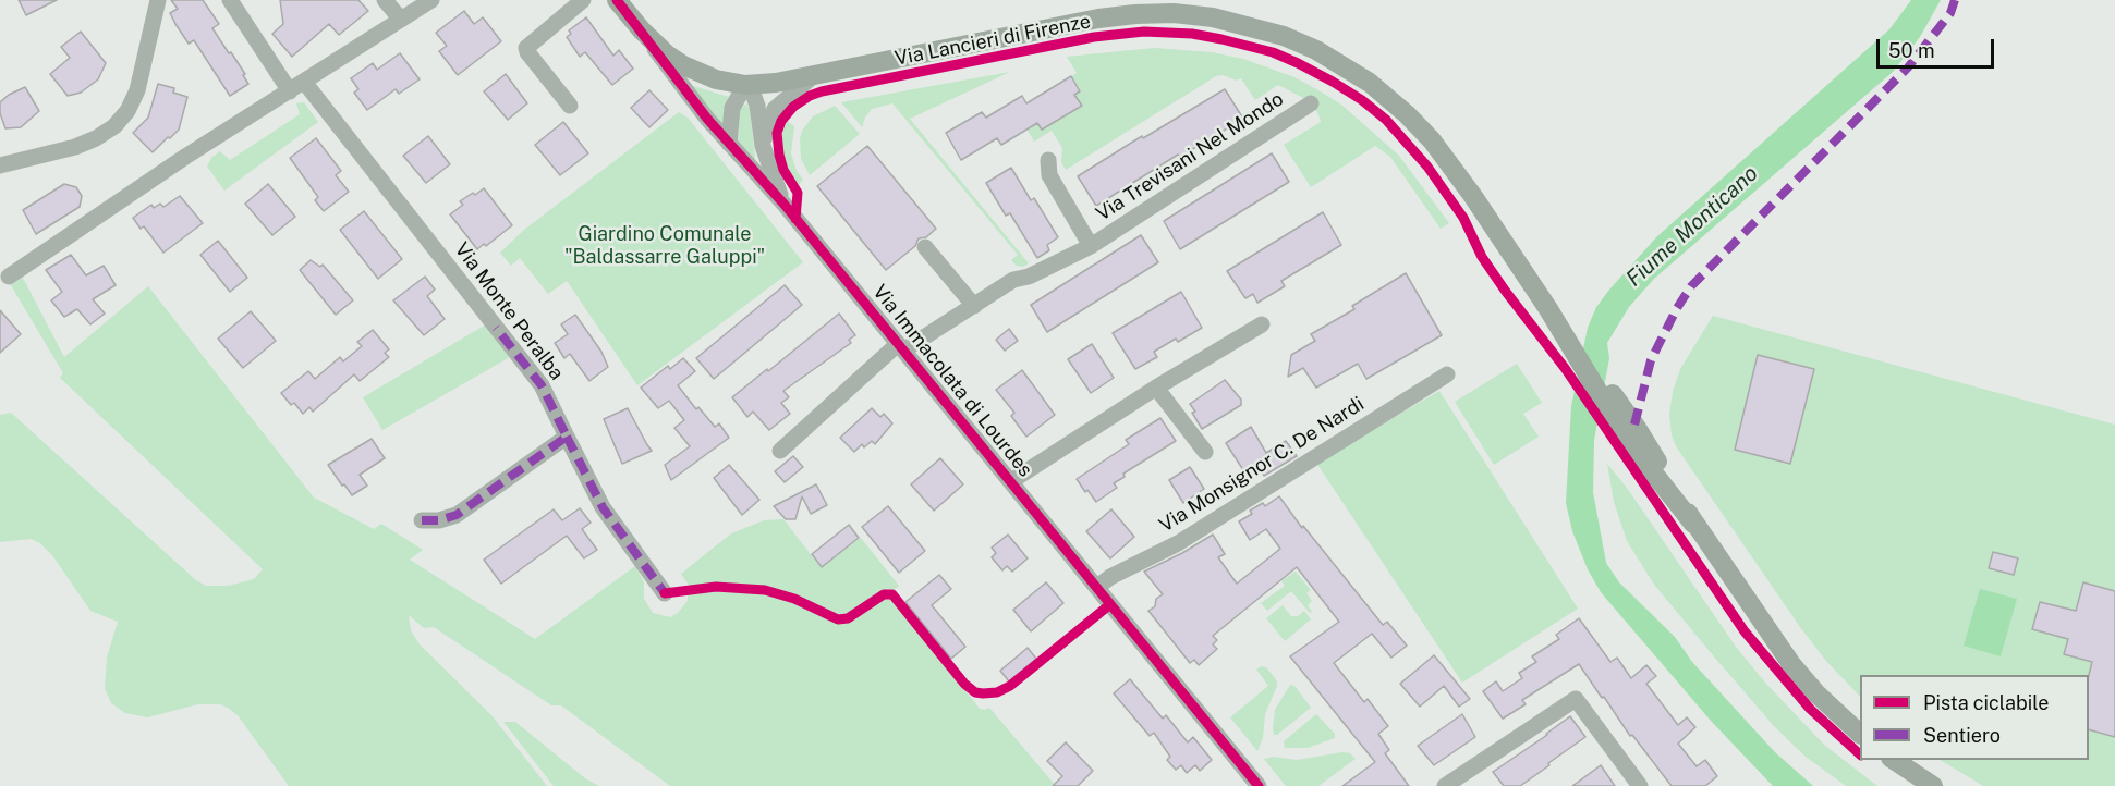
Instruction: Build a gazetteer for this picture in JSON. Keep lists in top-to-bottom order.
{
  "streets": {
    "main road": ["Via Lancieri di Firenze", "Via Immacolata di Lourdes"],
    "street": ["Via Trevisani Nel Mondo", "Via Monte Peralba", "Via Monsignor C. De Nardi"]
  },
  "crossings": [
    ["Via Lancieri di Firenze", "Via Immacolata di Lourdes"],
    ["Via Trevisani Nel Mondo", "Via Immacolata di Lourdes"],
    ["Via Immacolata di Lourdes", "Via Monsignor C. De Nardi"]
  ],
  "water": ["Fiume Monticano"],
  "parks": ["Giardino Comunale \"Baldassarre Galuppi\""],
  "legend": ["Pista ciclabile", "Sentiero"],
  "scale_bar": "50 m"
}
